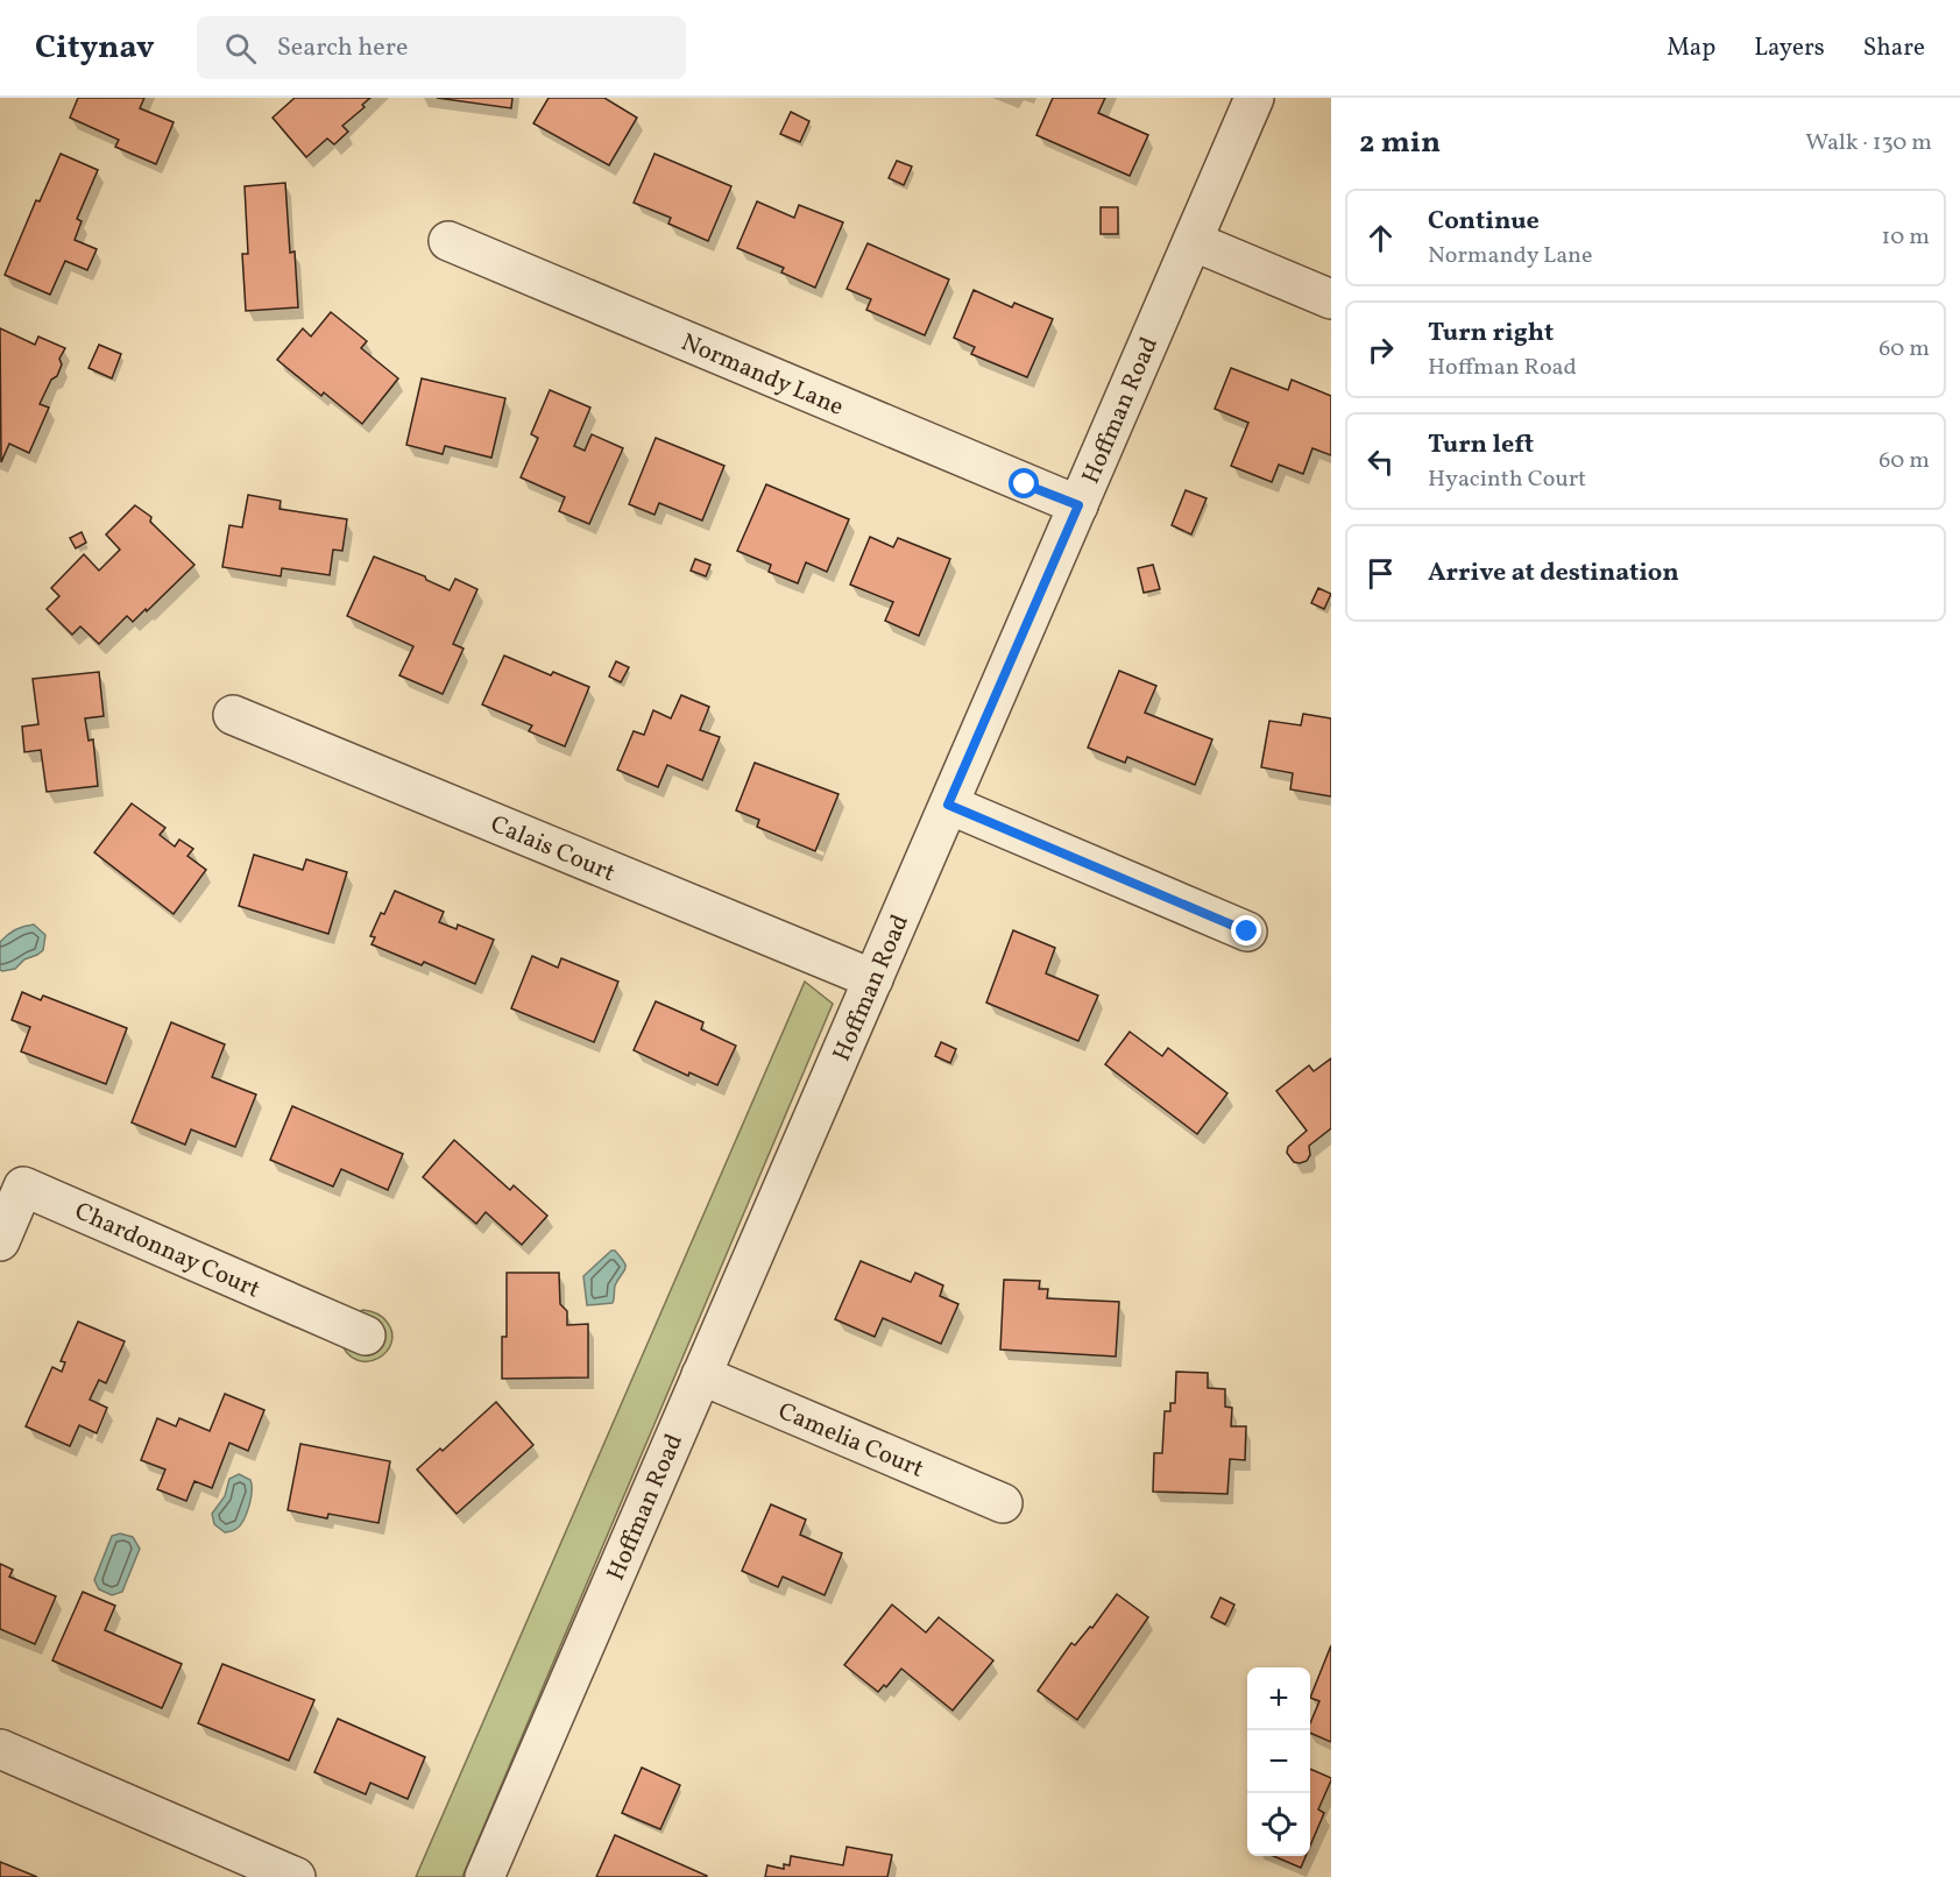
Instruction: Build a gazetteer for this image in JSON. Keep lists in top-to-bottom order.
{
  "streets": {
    "street": [
      "Normandy Lane",
      "Hoffman Road",
      "Calais Court",
      "Chardonnay Court",
      "Camelia Court"
    ]
  },
  "crossings": [
    ["Normandy Lane", "Hoffman Road"],
    ["Hoffman Road", "Calais Court"],
    ["Hoffman Road", "Camelia Court"]
  ],
  "page": {
    "header": "Citynav",
    "search": "Search here",
    "nav": ["Map", "Layers", "Share"],
    "heading": ["2 min", "Walk · 130 m"],
    "list": [
      ["Continue", "Normandy Lane", "10 m"],
      ["Turn right", "Hoffman Road", "60 m"],
      ["Turn left", "Hyacinth Court", "60 m"],
      "Arrive at destination"
    ],
    "map_buttons": ["+", "−"]
  }
}
